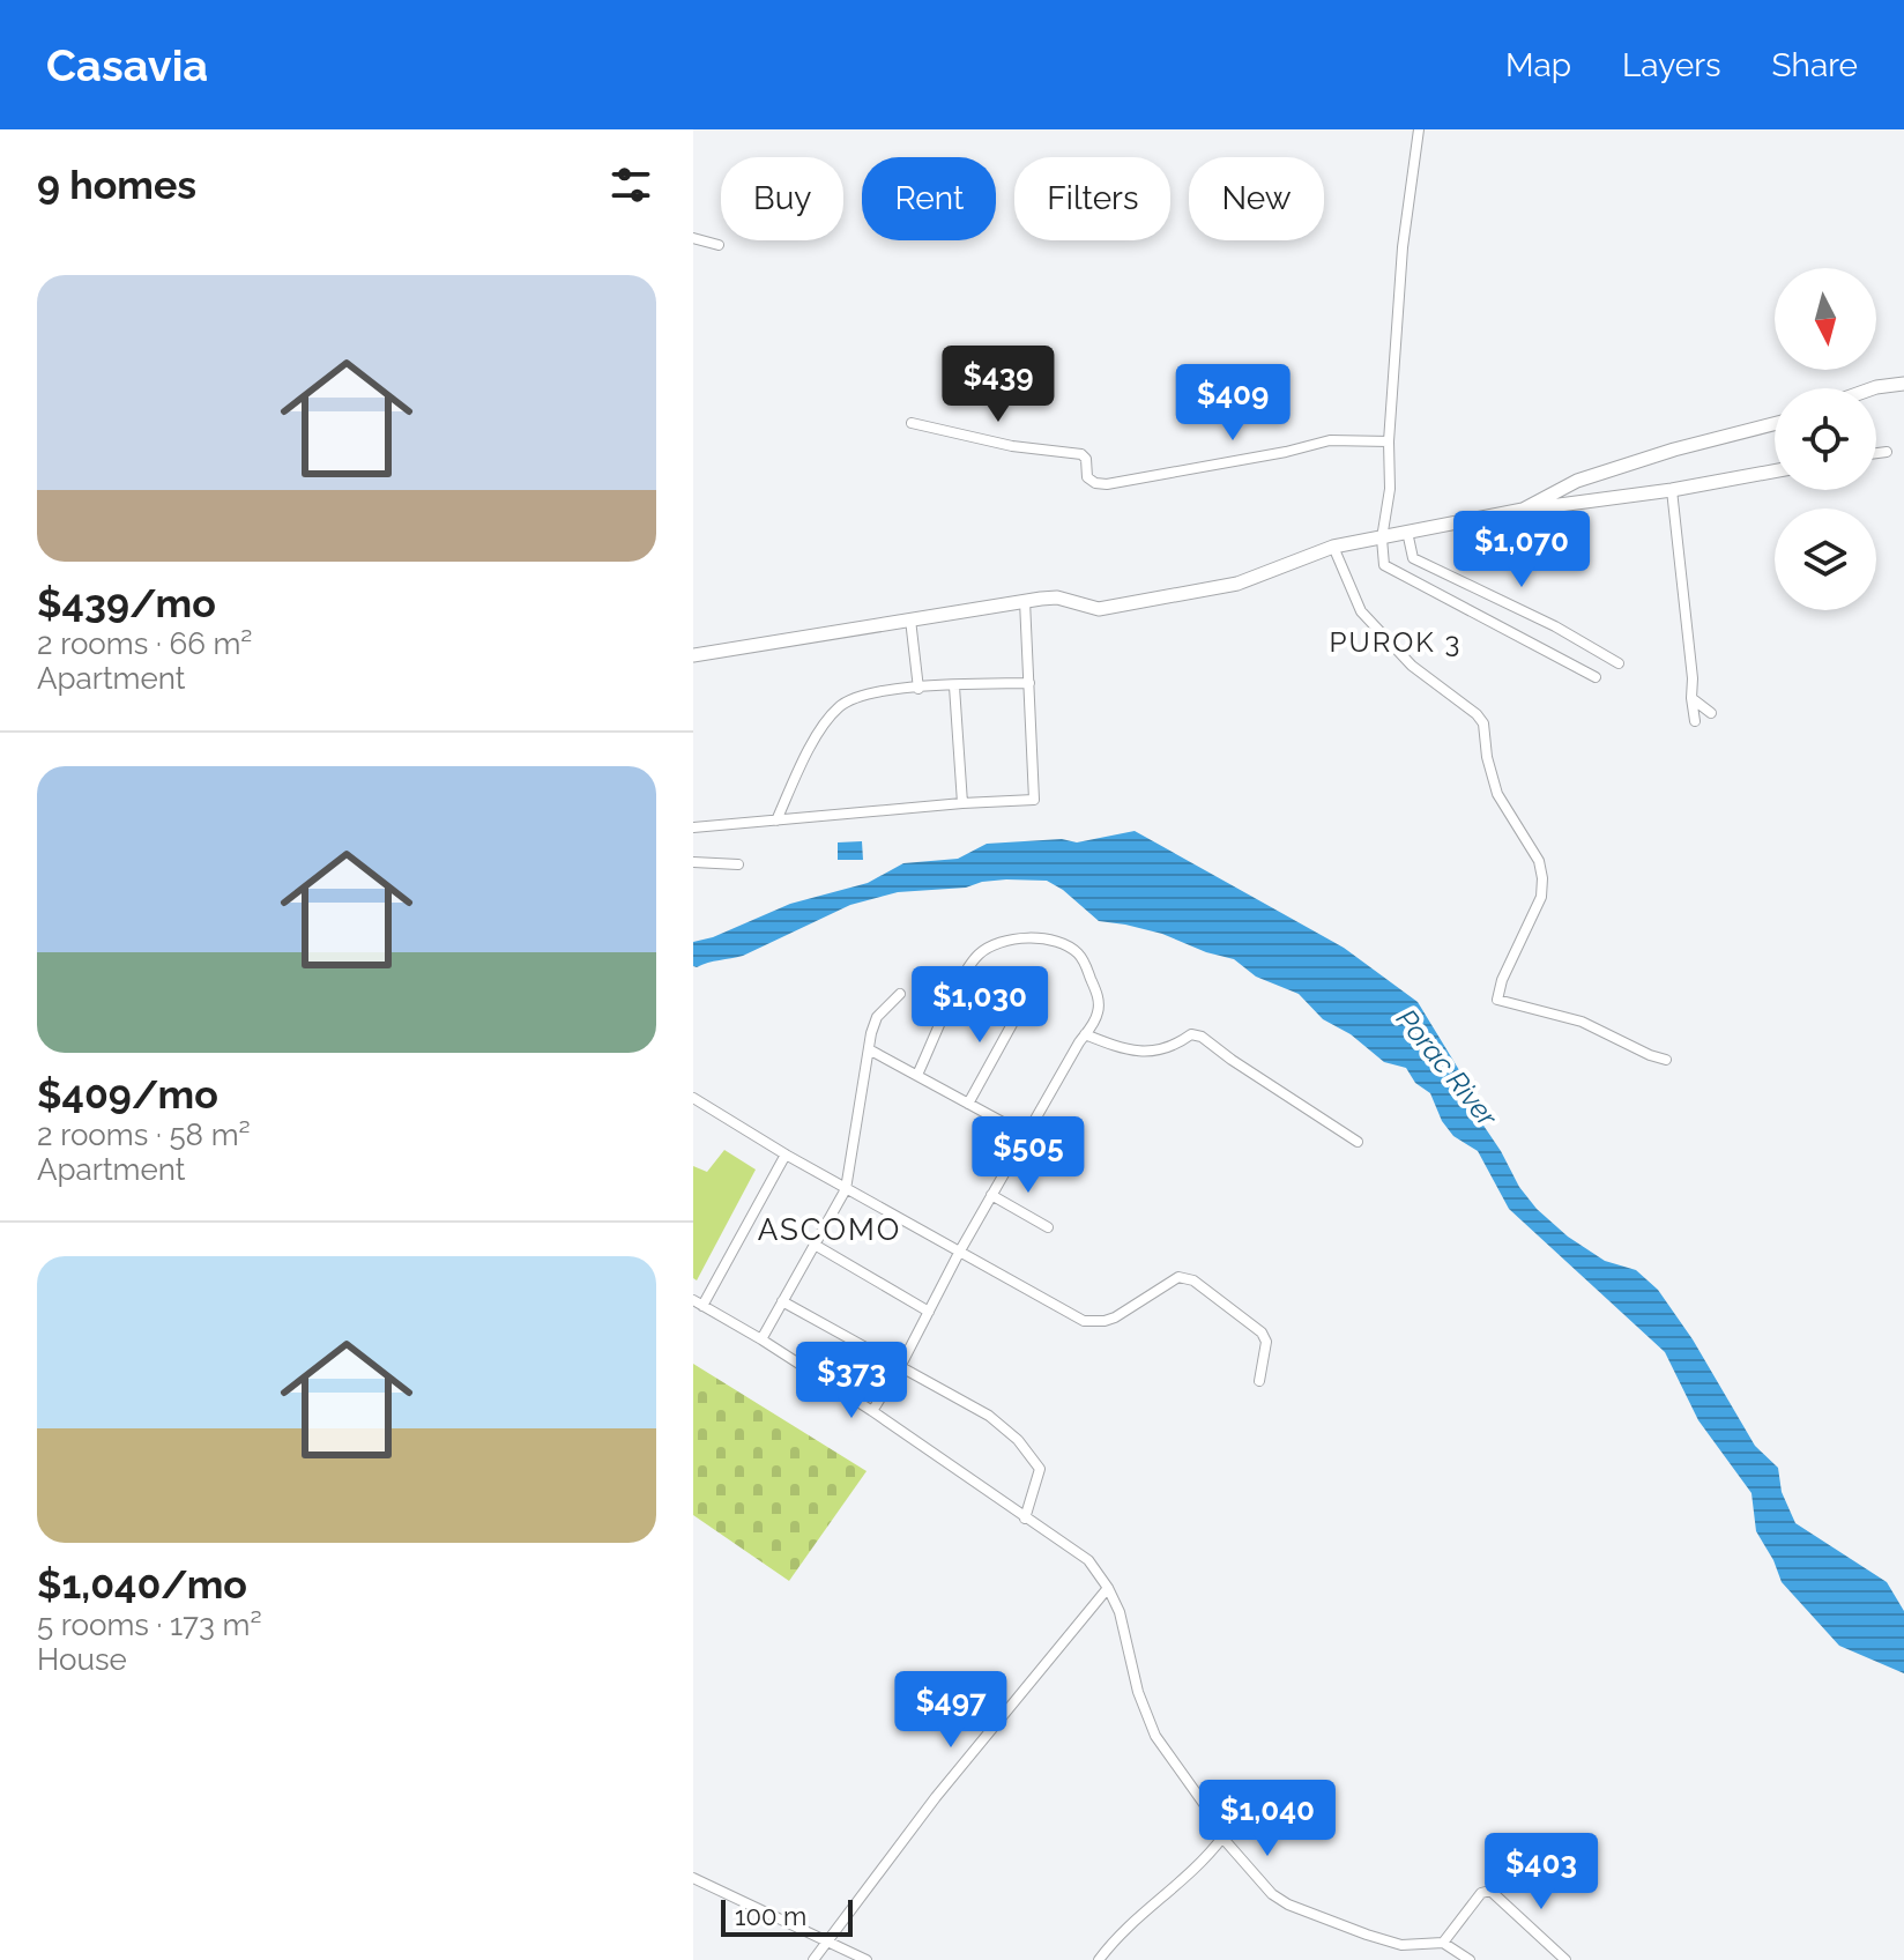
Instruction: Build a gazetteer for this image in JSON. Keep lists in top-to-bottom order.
{
  "districts": ["PUROK 3", "ASCOMO"],
  "water": ["Porac River"],
  "scale_bar": "100 m",
  "north": "bottom",
  "page": {
    "header": "Casavia",
    "nav": ["Map", "Layers", "Share"],
    "heading": "9 homes",
    "chip": [
      "Buy",
      "Rent",
      "Filters",
      "New"
    ],
    "list": [
      {
        "name": "$439/mo",
        "note": "2 rooms · 66 m² · Apartment"
      },
      {
        "name": "$409/mo",
        "note": "2 rooms · 58 m² · Apartment"
      },
      {
        "name": "$1,040/mo",
        "note": "5 rooms · 173 m² · House"
      }
    ],
    "price": [
      "$439",
      "$409",
      "$1,070",
      "$1,030",
      "$505",
      "$373",
      "$497",
      "$1,040",
      "$403"
    ],
    "scale": "100 m"
  }
}
